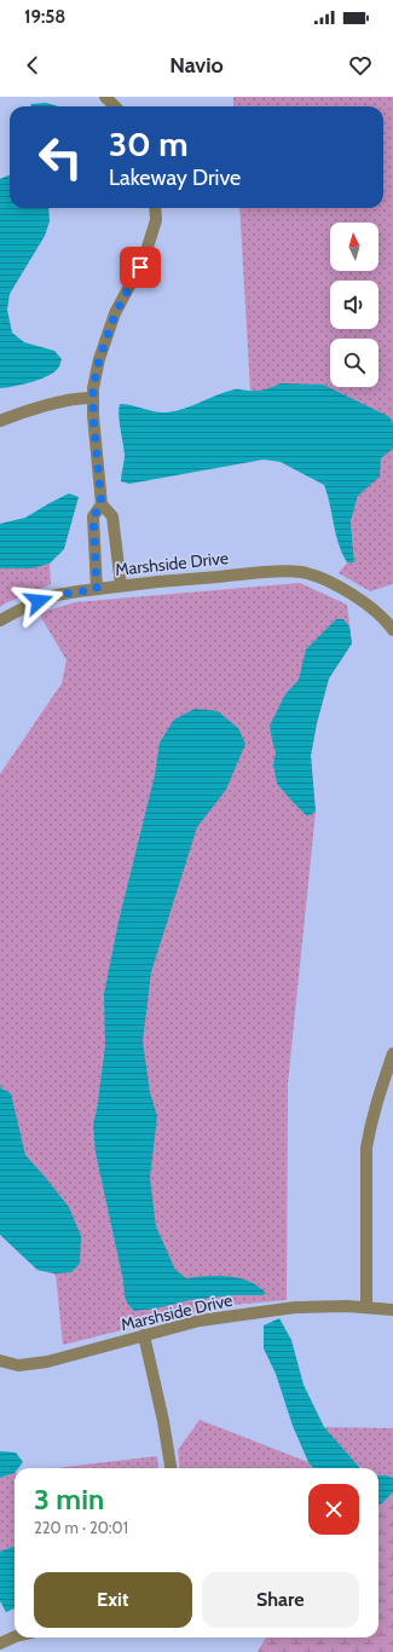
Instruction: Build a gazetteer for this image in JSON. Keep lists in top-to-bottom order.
{
  "streets": {
    "street": ["Marshside Drive"]
  },
  "north": "top",
  "page": {
    "status": "19:58",
    "header": "Navio",
    "turn": ["30 m", "Lakeway Drive"],
    "heading": ["3 min", "220 m · 20:01"],
    "buttons": ["Exit", "Share"]
  }
}
